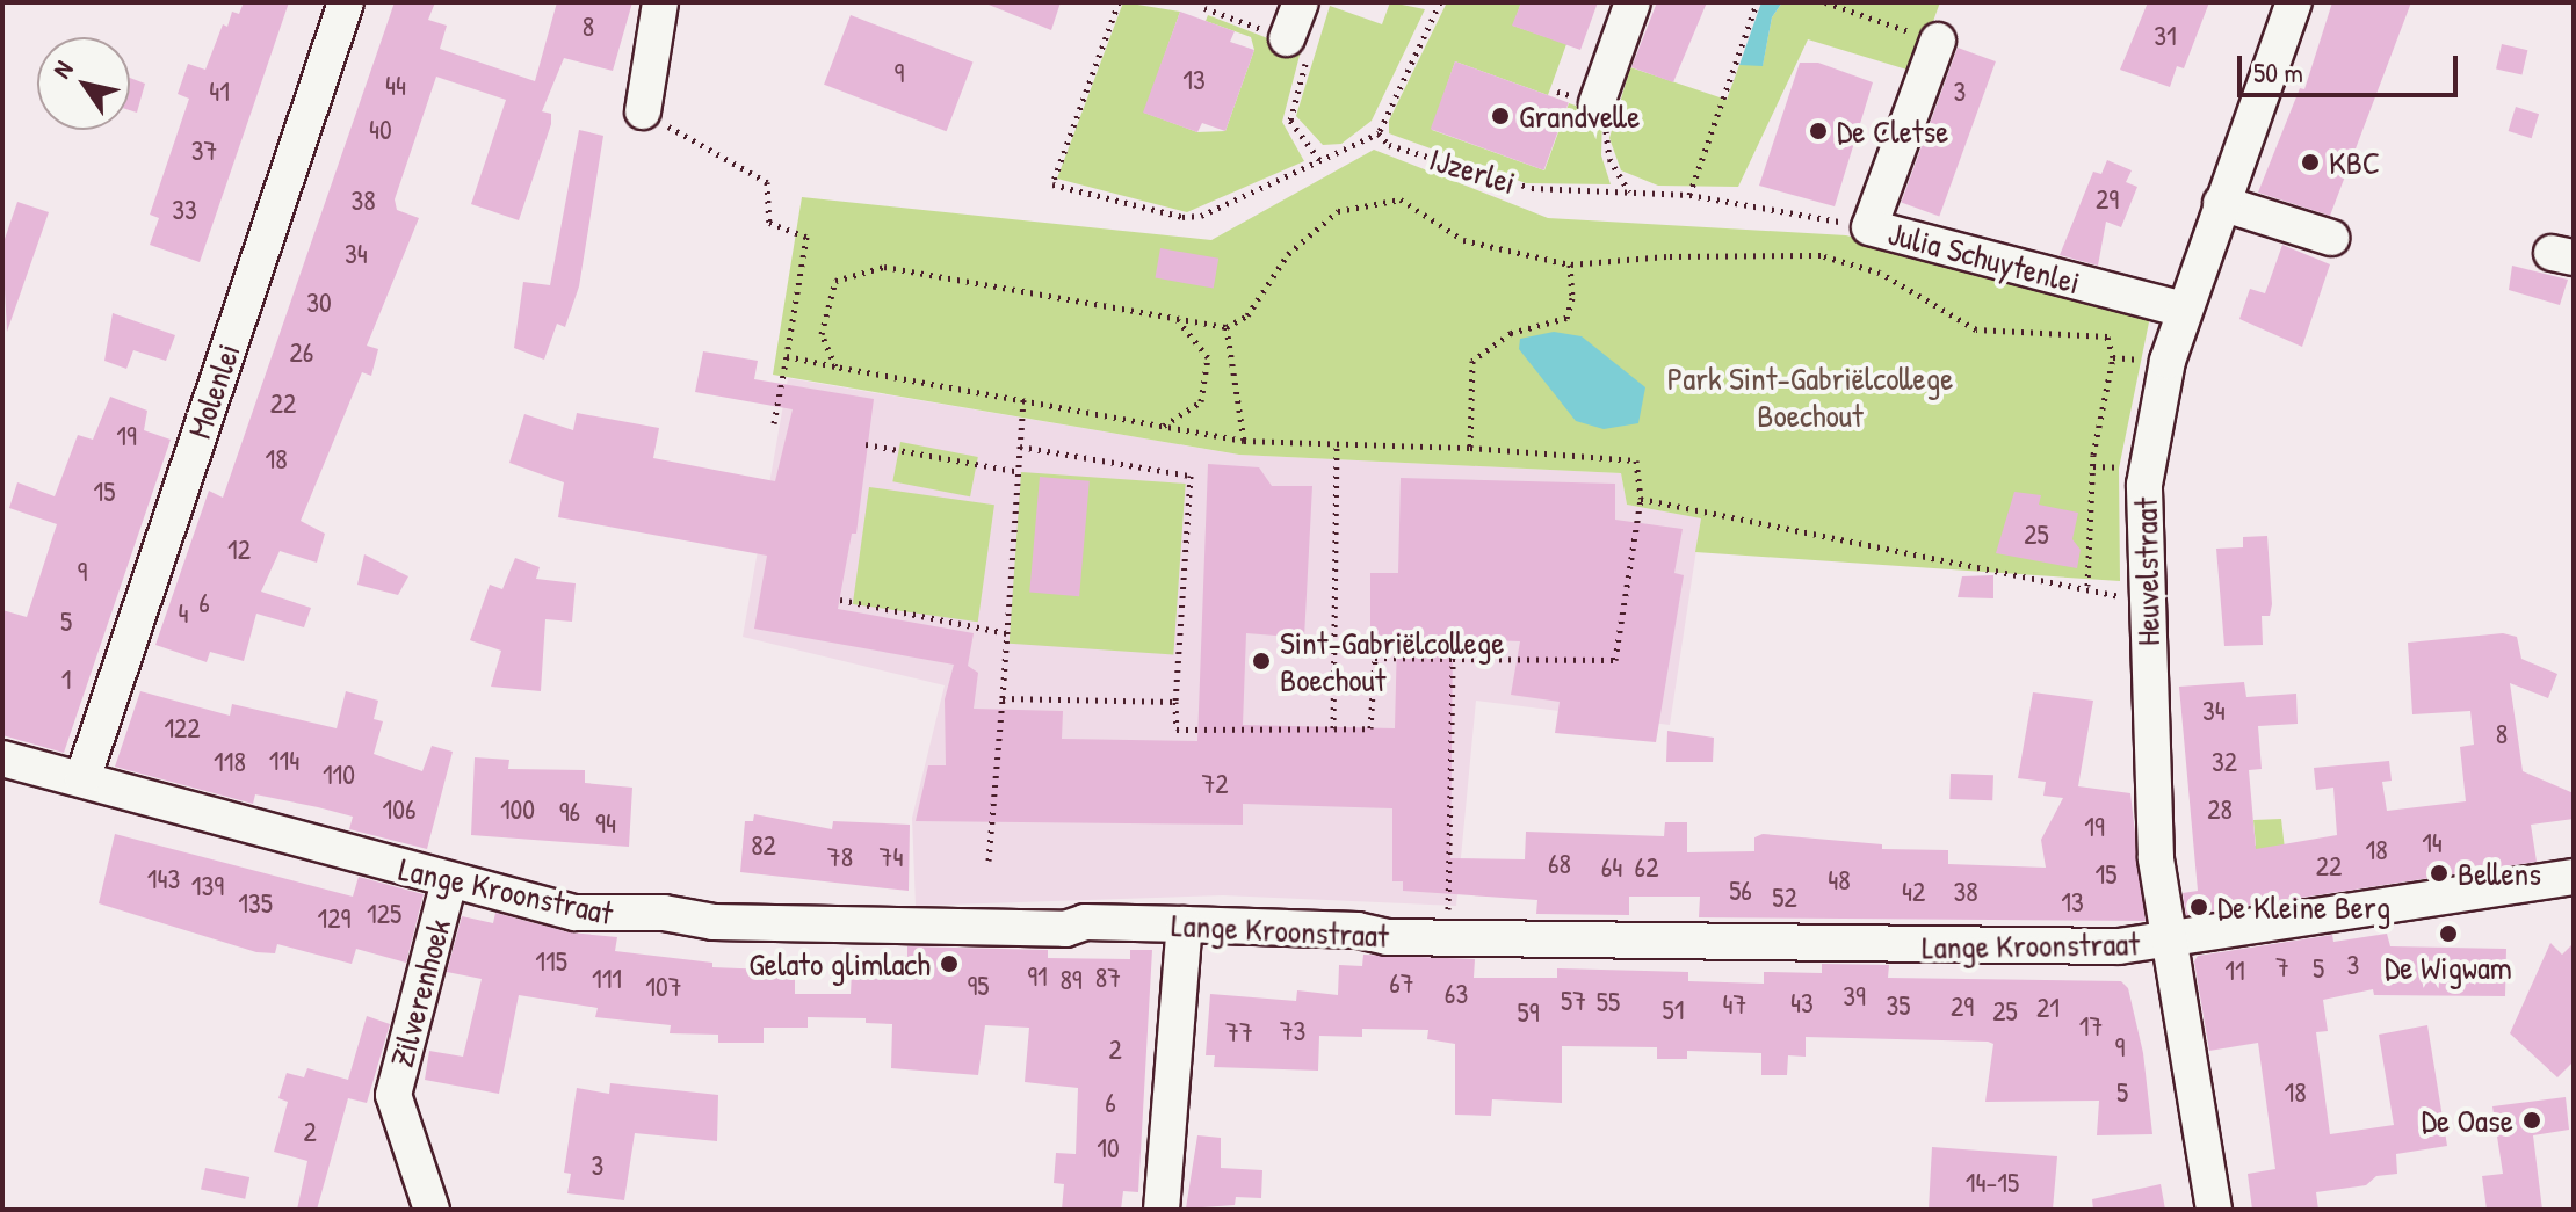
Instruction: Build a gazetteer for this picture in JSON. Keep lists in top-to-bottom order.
{
  "streets": {
    "street": [
      "Julia Schuytenlei",
      "Molenlei",
      "Heuvelstraat",
      "Lange Kroonstraat",
      "Zilverenhoek"
    ],
    "path": ["IJzerlei"]
  },
  "crossings": [
    ["IJzerlei", "Julia Schuytenlei"],
    ["Julia Schuytenlei", "Heuvelstraat"],
    ["Molenlei", "Lange Kroonstraat"],
    ["Heuvelstraat", "Lange Kroonstraat"],
    ["Lange Kroonstraat", "Zilverenhoek"]
  ],
  "parks": ["Park Sint-Gabriëlcollege Boechout"],
  "places": [
    "Grandvelle",
    "De Cletse",
    "KBC",
    "Sint-Gabriëlcollege Boechout",
    "Bellens",
    "De Kleine Berg",
    "De Wigwam",
    "Gelato glimlach",
    "De Oase"
  ],
  "house_numbers": [
    "8",
    "31",
    "9",
    "13",
    "44",
    "41",
    "3",
    "40",
    "37",
    "29",
    "38",
    "33",
    "34",
    "30",
    "26",
    "22",
    "19",
    "18",
    "15",
    "25",
    "12",
    "9",
    "6",
    "4",
    "5",
    "1",
    "34",
    "122",
    "8",
    "114",
    "118",
    "32",
    "110",
    "72",
    "106",
    "100",
    "28",
    "96",
    "94",
    "19",
    "14",
    "82",
    "18",
    "78",
    "74",
    "68",
    "22",
    "64",
    "62",
    "15",
    "143",
    "48",
    "139",
    "56",
    "42",
    "38",
    "52",
    "13",
    "135",
    "125",
    "129",
    "115",
    "3",
    "7",
    "5",
    "11",
    "91",
    "87",
    "111",
    "89",
    "67",
    "95",
    "107",
    "63",
    "39",
    "57",
    "55",
    "43",
    "47",
    "35",
    "29",
    "21",
    "51",
    "25",
    "59",
    "17",
    "73",
    "77",
    "9",
    "2",
    "5",
    "18",
    "6",
    "2",
    "10",
    "3",
    "14-15"
  ],
  "scale_bar": "50 m",
  "north": "top left"
}
